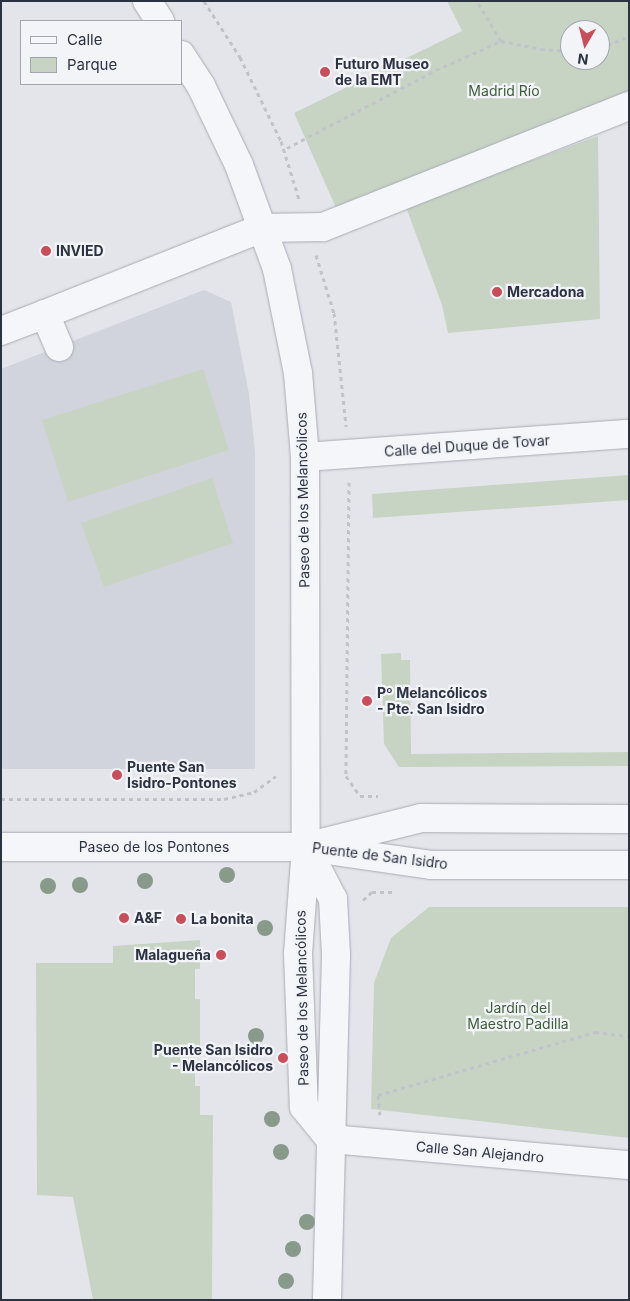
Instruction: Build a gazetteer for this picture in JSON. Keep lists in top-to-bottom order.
{
  "streets": {
    "street": [
      "Calle del Duque de Tovar",
      "Paseo de los Melancólicos",
      "Paseo de los Pontones",
      "Puente de San Isidro",
      "Calle San Alejandro"
    ]
  },
  "crossings": [
    ["Calle del Duque de Tovar", "Paseo de los Melancólicos"],
    ["Paseo de los Melancólicos", "Paseo de los Pontones"],
    ["Paseo de los Melancólicos", "Puente de San Isidro"],
    ["Paseo de los Melancólicos", "Calle San Alejandro"],
    ["Paseo de los Pontones", "Puente de San Isidro"]
  ],
  "parks": ["Madrid Río", "Jardín del Maestro Padilla"],
  "places": [
    "Futuro Museo de la EMT",
    "INVIED",
    "Mercadona",
    "Pº Melancólicos - Pte. San Isidro",
    "Puente San Isidro-Pontones",
    "A&F",
    "La bonita",
    "Malagueña",
    "Puente San Isidro - Melancólicos"
  ],
  "legend": ["Calle", "Parque"],
  "north": "bottom"
}
